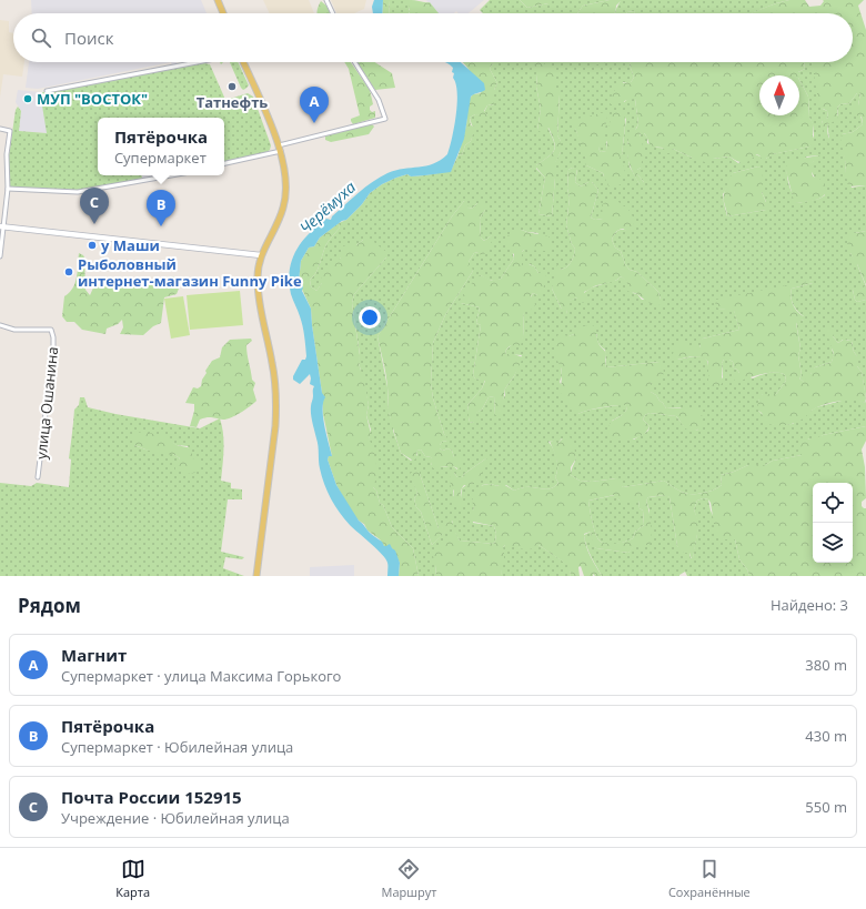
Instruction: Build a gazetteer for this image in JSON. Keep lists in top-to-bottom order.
{
  "streets": {
    "street": ["улица Ошанина"]
  },
  "water": ["Черёмуха"],
  "places": [
    "Татнефть",
    "МУП \"ВОСТОК\"",
    "у Маши",
    "Рыболовный интернет-магазин Funny Pike"
  ],
  "north": "top",
  "page": {
    "search": "Поиск",
    "pins": ["A", "C", "B"],
    "popup": ["Пятёрочка", "Супермаркет"],
    "heading": ["Рядом", "Найдено: 3"],
    "list": [
      {
        "mark": "A",
        "name": "Магнит",
        "note": "Супермаркет · улица Максима Горького",
        "value": "380 m"
      },
      {
        "mark": "B",
        "name": "Пятёрочка",
        "note": "Супермаркет · Юбилейная улица",
        "value": "430 m"
      },
      {
        "mark": "C",
        "name": "Почта России 152915",
        "note": "Учреждение · Юбилейная улица",
        "value": "550 m"
      }
    ],
    "nav": ["Карта", "Маршрут", "Сохранённые"]
  }
}
